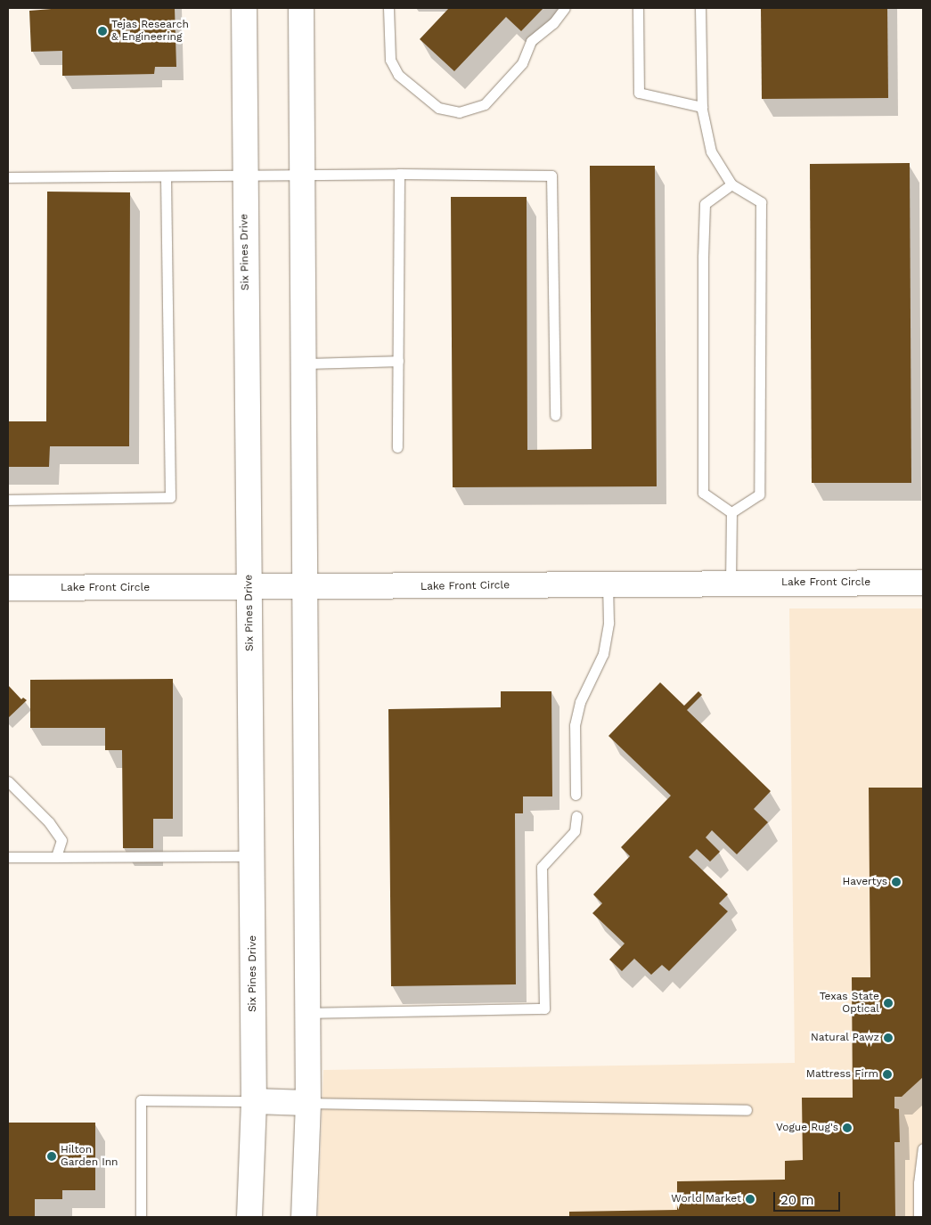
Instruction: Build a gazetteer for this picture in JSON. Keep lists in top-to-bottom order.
{
  "streets": {
    "street": ["Six Pines Drive", "Lake Front Circle"]
  },
  "crossings": [
    ["Six Pines Drive", "Lake Front Circle"]
  ],
  "places": [
    "Tejas Research & Engineering",
    "Havertys",
    "Texas State Optical",
    "Natural Pawz",
    "Mattress Firm",
    "Vogue Rug's",
    "Hilton Garden Inn",
    "World Market"
  ],
  "scale_bar": "20 m"
}
